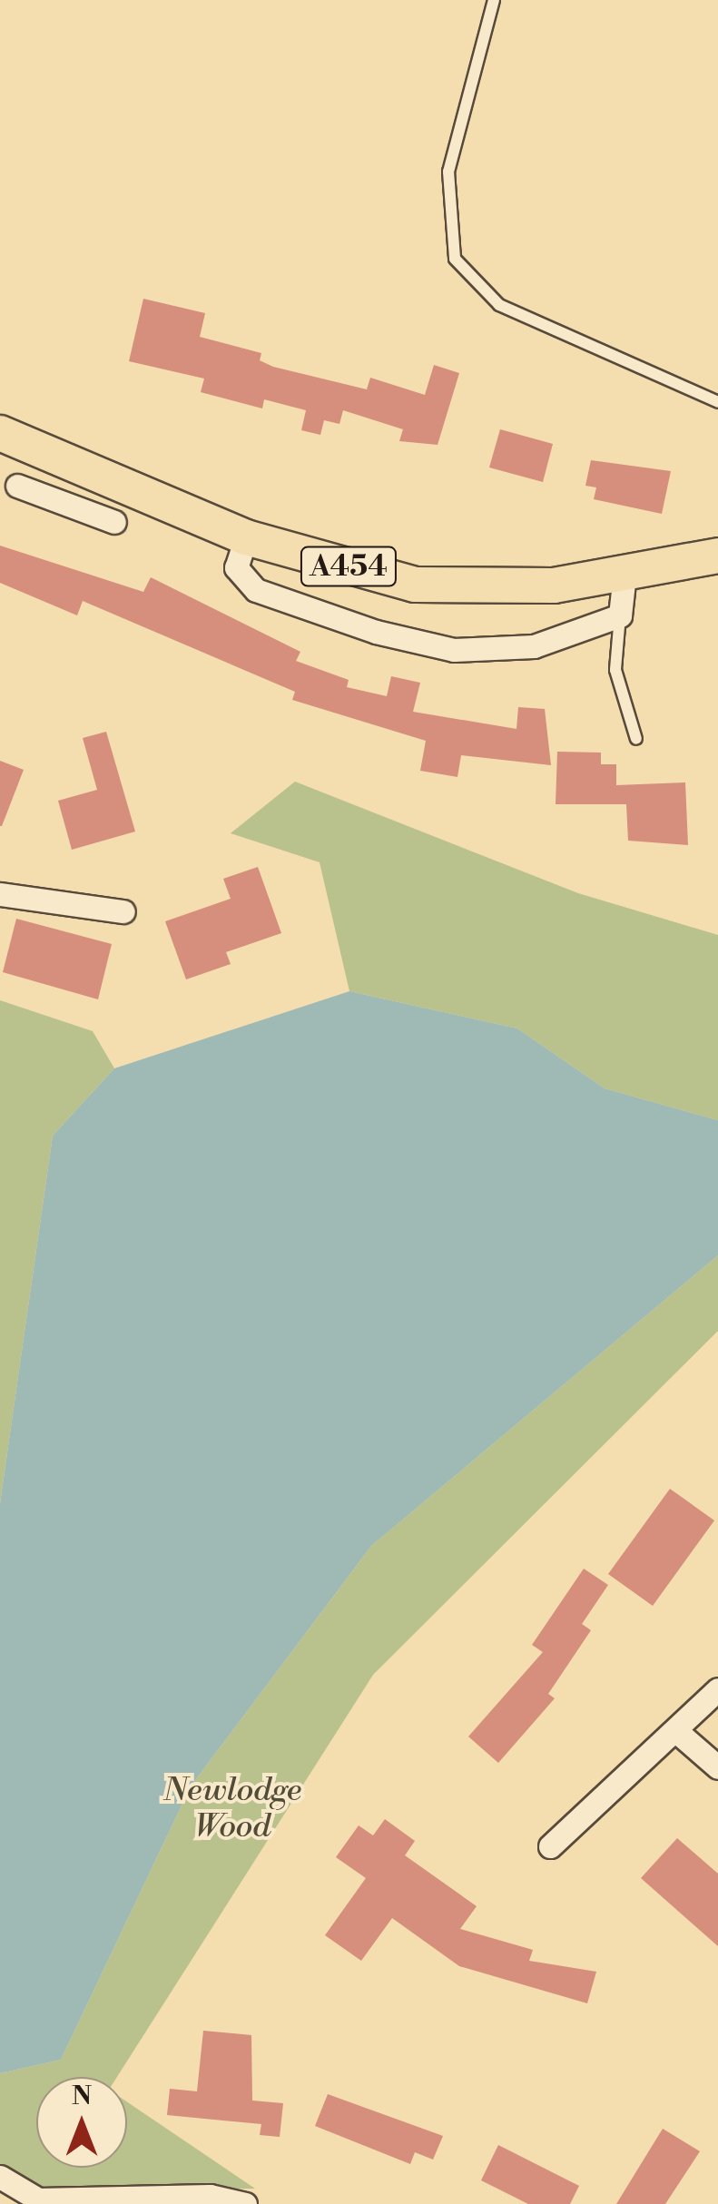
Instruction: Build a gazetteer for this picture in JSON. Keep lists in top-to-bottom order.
{
  "streets": {
    "main road": ["A454"]
  },
  "parks": ["Newlodge Wood"],
  "north": "top"
}
